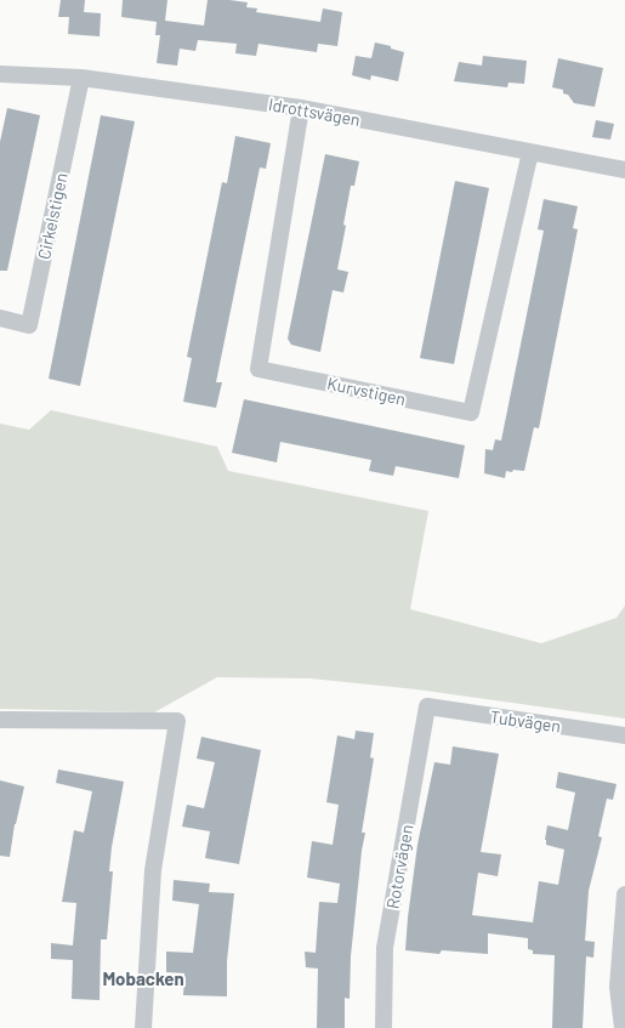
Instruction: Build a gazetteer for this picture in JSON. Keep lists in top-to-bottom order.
{
  "streets": {
    "street": [
      "Idrottsvägen",
      "Cirkelstigen",
      "Kurvstigen",
      "Tubvägen",
      "Rotorvägen"
    ]
  },
  "crossings": [
    ["Idrottsvägen", "Cirkelstigen"],
    ["Idrottsvägen", "Kurvstigen"],
    ["Tubvägen", "Rotorvägen"]
  ],
  "districts": ["Mobacken"]
}
